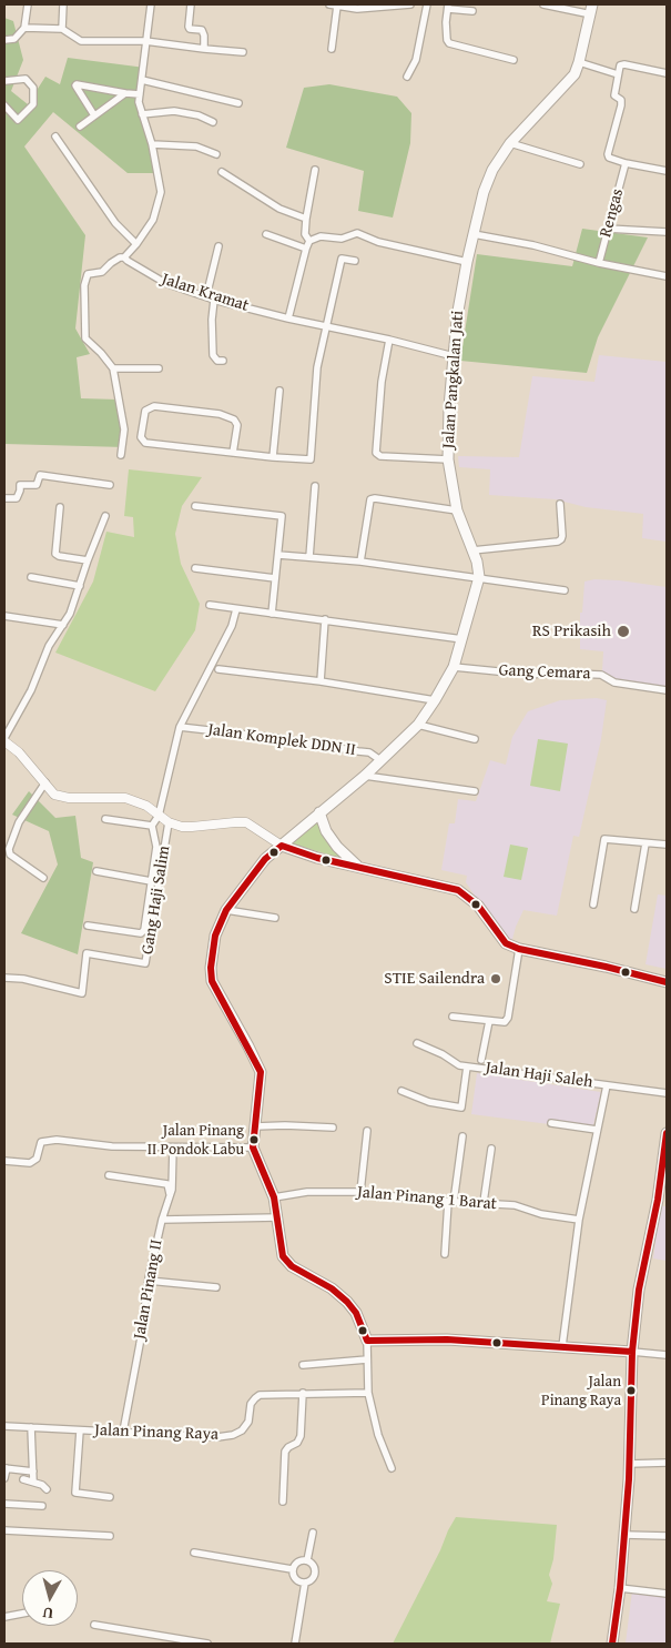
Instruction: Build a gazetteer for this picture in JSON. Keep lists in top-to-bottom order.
{
  "streets": {
    "main road": ["Jalan Pangkalan Jati"],
    "street": [
      "Rengas",
      "Jalan Kramat",
      "Gang Cemara",
      "Jalan Komplek DDN II",
      "Gang Haji Salim",
      "Jalan Haji Saleh",
      "Jalan Pinang 1 Barat",
      "Jalan Pinang II",
      "Jalan Pinang Raya"
    ]
  },
  "crossings": [
    ["Jalan Kramat", "Jalan Pangkalan Jati"],
    ["Jalan Pangkalan Jati", "Gang Cemara"],
    ["Jalan Pangkalan Jati", "Jalan Komplek DDN II"],
    ["Jalan Pinang II", "Jalan Pinang Raya"]
  ],
  "places": [
    "RS Prikasih",
    "STIE Sailendra",
    "Jalan Pinang II Pondok Labu",
    "Jalan Pinang Raya"
  ],
  "north": "bottom"
}
